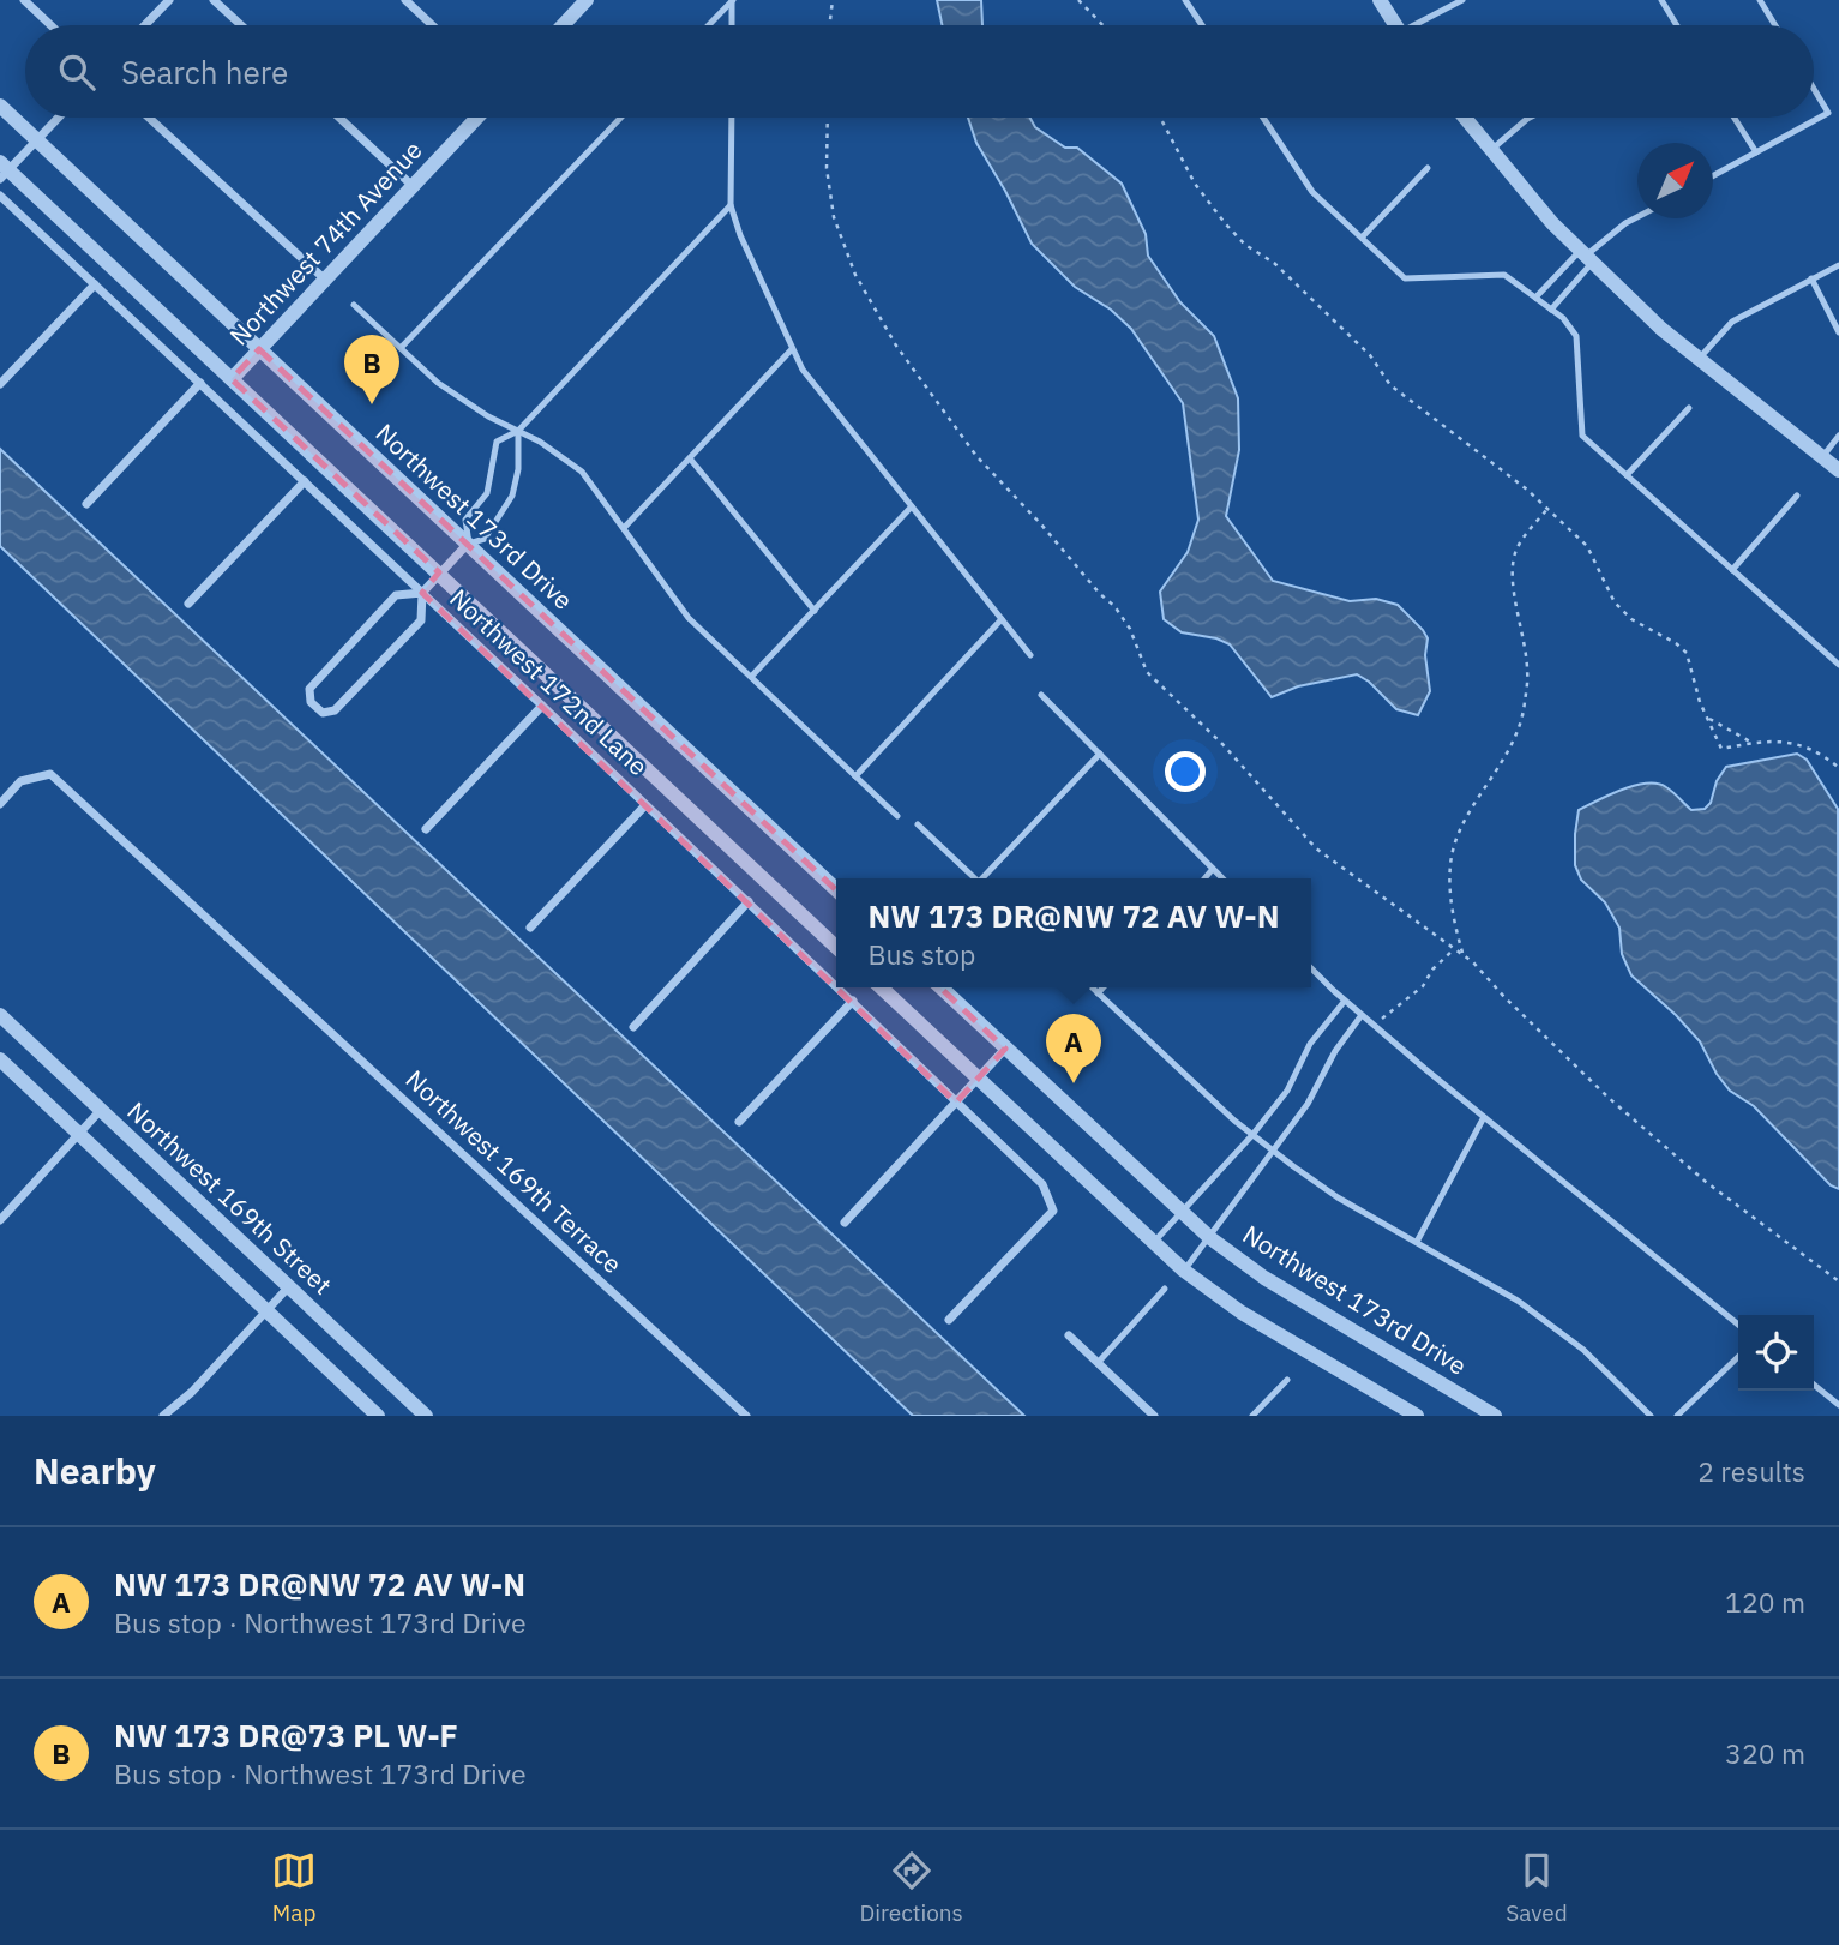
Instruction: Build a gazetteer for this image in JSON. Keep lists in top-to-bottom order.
{
  "streets": {
    "street": [
      "Northwest 74th Avenue",
      "Northwest 173rd Drive",
      "Northwest 172nd Lane",
      "Northwest 169th Terrace",
      "Northwest 169th Street"
    ]
  },
  "crossings": [
    ["Northwest 74th Avenue", "Northwest 173rd Drive"]
  ],
  "north": "top right",
  "page": {
    "search": "Search here",
    "pins": ["B", "A"],
    "popup": ["NW 173 DR@NW 72 AV W-N", "Bus stop"],
    "heading": ["Nearby", "2 results"],
    "list": [
      {
        "mark": "A",
        "name": "NW 173 DR@NW 72 AV W-N",
        "note": "Bus stop · Northwest 173rd Drive",
        "value": "120 m"
      },
      {
        "mark": "B",
        "name": "NW 173 DR@73 PL W-F",
        "note": "Bus stop · Northwest 173rd Drive",
        "value": "320 m"
      }
    ],
    "nav": ["Map", "Directions", "Saved"]
  }
}
